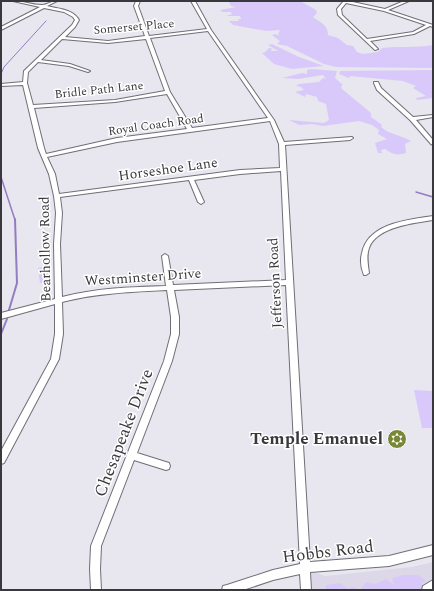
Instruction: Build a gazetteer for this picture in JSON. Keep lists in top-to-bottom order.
{
  "streets": {
    "street": [
      "Somerset Place",
      "Bridle Path Lane",
      "Royal Coach Road",
      "Horseshoe Lane",
      "Bearhollow Road",
      "Westminster Drive",
      "Jefferson Road",
      "Chesapeake Drive",
      "Hobbs Road"
    ]
  },
  "crossings": [
    ["Somerset Place", "Jefferson Road"],
    ["Bridle Path Lane", "Bearhollow Road"],
    ["Royal Coach Road", "Bearhollow Road"],
    ["Royal Coach Road", "Jefferson Road"],
    ["Horseshoe Lane", "Bearhollow Road"],
    ["Horseshoe Lane", "Jefferson Road"],
    ["Bearhollow Road", "Westminster Drive"],
    ["Westminster Drive", "Jefferson Road"],
    ["Westminster Drive", "Chesapeake Drive"],
    ["Jefferson Road", "Hobbs Road"]
  ],
  "places": {
    "synagogue": ["Temple Emanuel"]
  }
}
